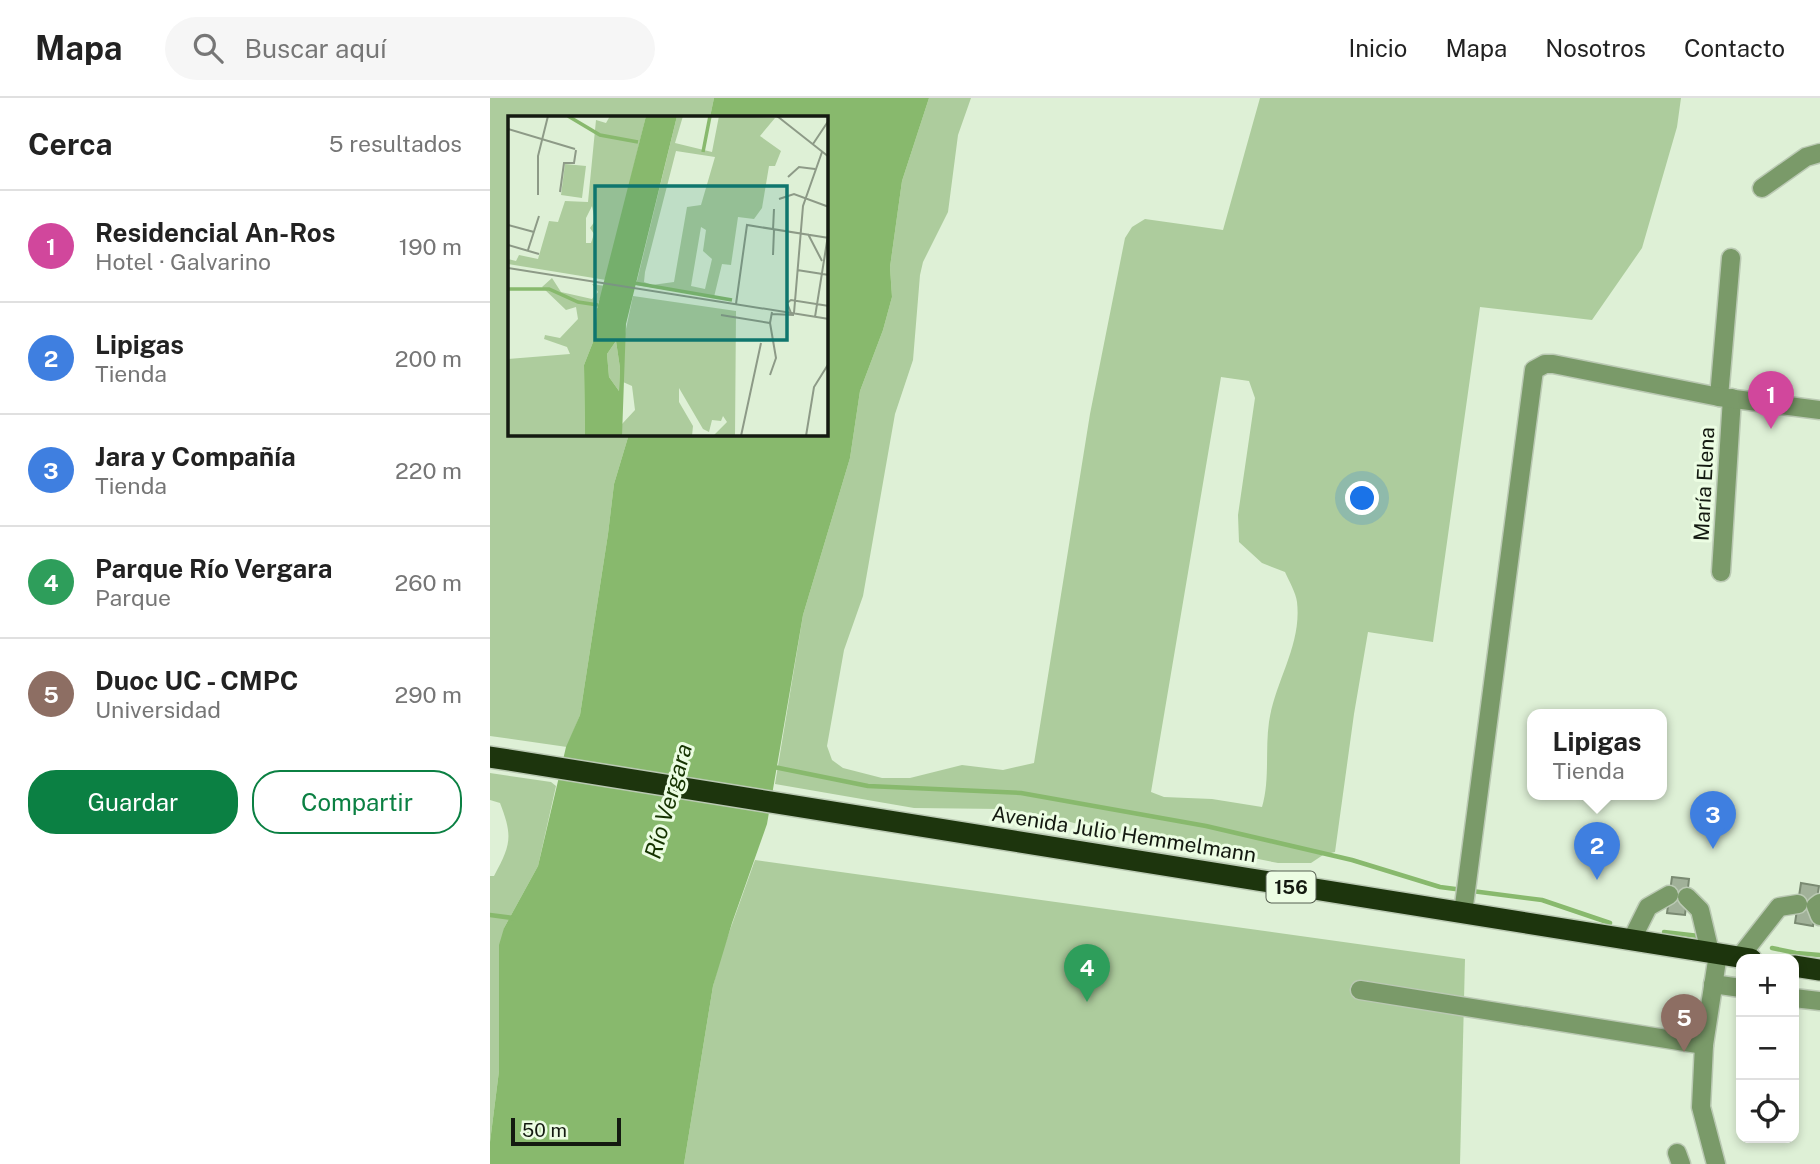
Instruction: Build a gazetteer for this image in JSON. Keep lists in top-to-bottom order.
{
  "streets": {
    "highway": ["Avenida Julio Hemmelmann", "156"],
    "street": ["María Elena"]
  },
  "water": ["Río Vergara"],
  "scale_bar": "50 m",
  "page": {
    "header": "Mapa",
    "search": "Buscar aquí",
    "nav": [
      "Inicio",
      "Mapa",
      "Nosotros",
      "Contacto"
    ],
    "heading": ["Cerca", "5 resultados"],
    "list": [
      {
        "mark": "1",
        "name": "Residencial An-Ros",
        "note": "Hotel · Galvarino",
        "value": "190 m"
      },
      {
        "mark": "2",
        "name": "Lipigas",
        "note": "Tienda",
        "value": "200 m"
      },
      {
        "mark": "3",
        "name": "Jara y Compañía",
        "note": "Tienda",
        "value": "220 m"
      },
      {
        "mark": "4",
        "name": "Parque Río Vergara",
        "note": "Parque",
        "value": "260 m"
      },
      {
        "mark": "5",
        "name": "Duoc UC - CMPC",
        "note": "Universidad",
        "value": "290 m"
      }
    ],
    "pins": [
      "1",
      "3",
      "2",
      "4",
      "5"
    ],
    "popup": ["Lipigas", "Tienda"],
    "buttons": ["Guardar", "Compartir"],
    "map_buttons": ["+", "−"],
    "scale": "50 m"
  }
}
